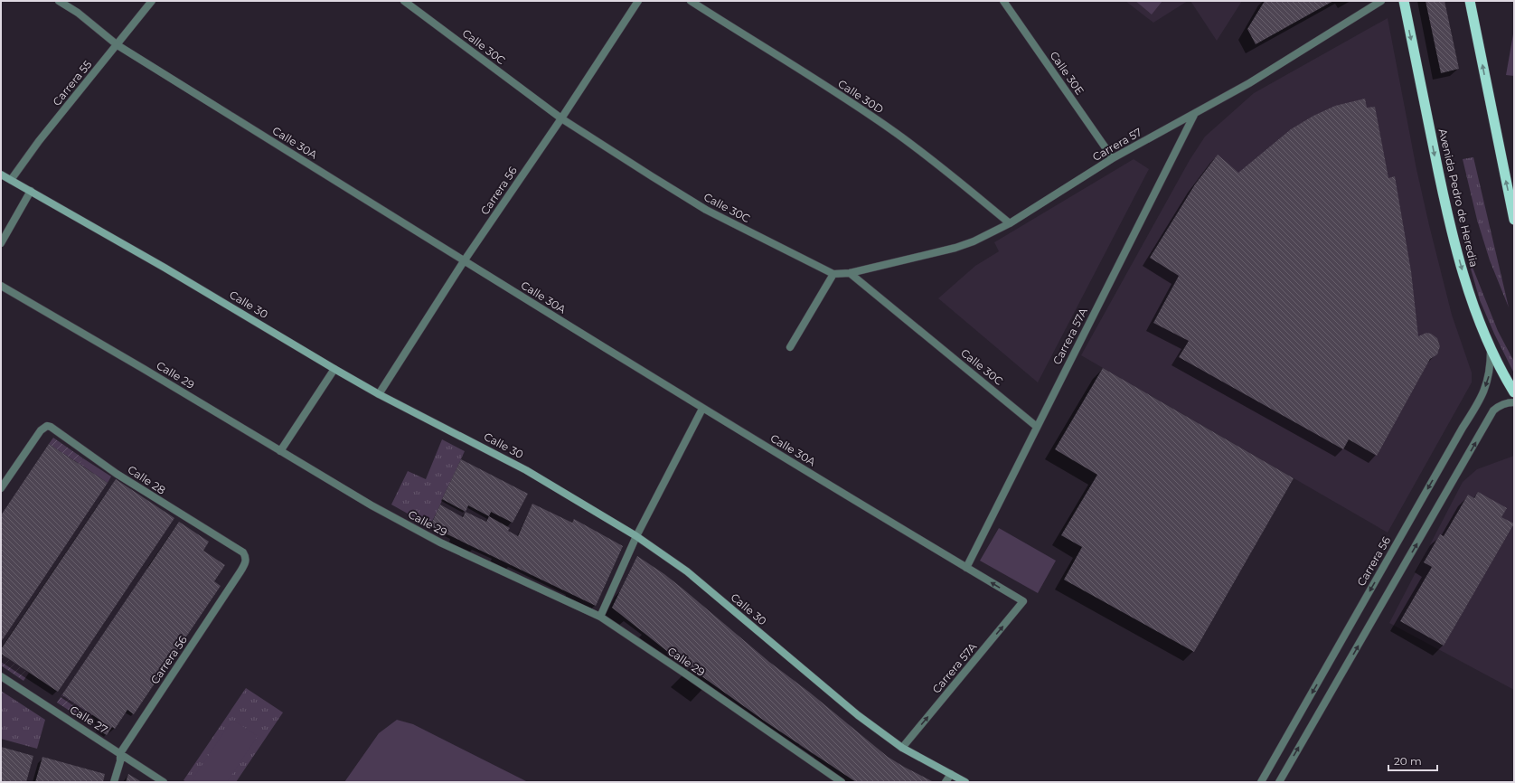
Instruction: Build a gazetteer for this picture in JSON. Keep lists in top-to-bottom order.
{
  "streets": {
    "highway": ["Avenida Pedro de Heredia"],
    "main road": ["Calle 30"],
    "street": [
      "Calle 30C",
      "Calle 30E",
      "Carrera 55",
      "Calle 30D",
      "Calle 30A",
      "Carrera 57",
      "Carrera 56",
      "Carrera 57A",
      "Calle 29",
      "Calle 28",
      "Calle 27"
    ]
  },
  "crossings": [
    ["Calle 30C", "Carrera 57"],
    ["Calle 30C", "Carrera 56"],
    ["Calle 30C", "Carrera 57A"],
    ["Calle 30E", "Carrera 57"],
    ["Carrera 55", "Calle 30A"],
    ["Carrera 55", "Calle 30"],
    ["Calle 30D", "Carrera 57"],
    ["Calle 30A", "Carrera 56"],
    ["Calle 30A", "Carrera 57A"],
    ["Carrera 57", "Carrera 57A"],
    ["Carrera 56", "Avenida Pedro de Heredia"],
    ["Carrera 56", "Calle 30"],
    ["Carrera 56", "Calle 28"],
    ["Carrera 56", "Calle 27"],
    ["Calle 30", "Carrera 57A"]
  ],
  "scale_bar": "20 m"
}
